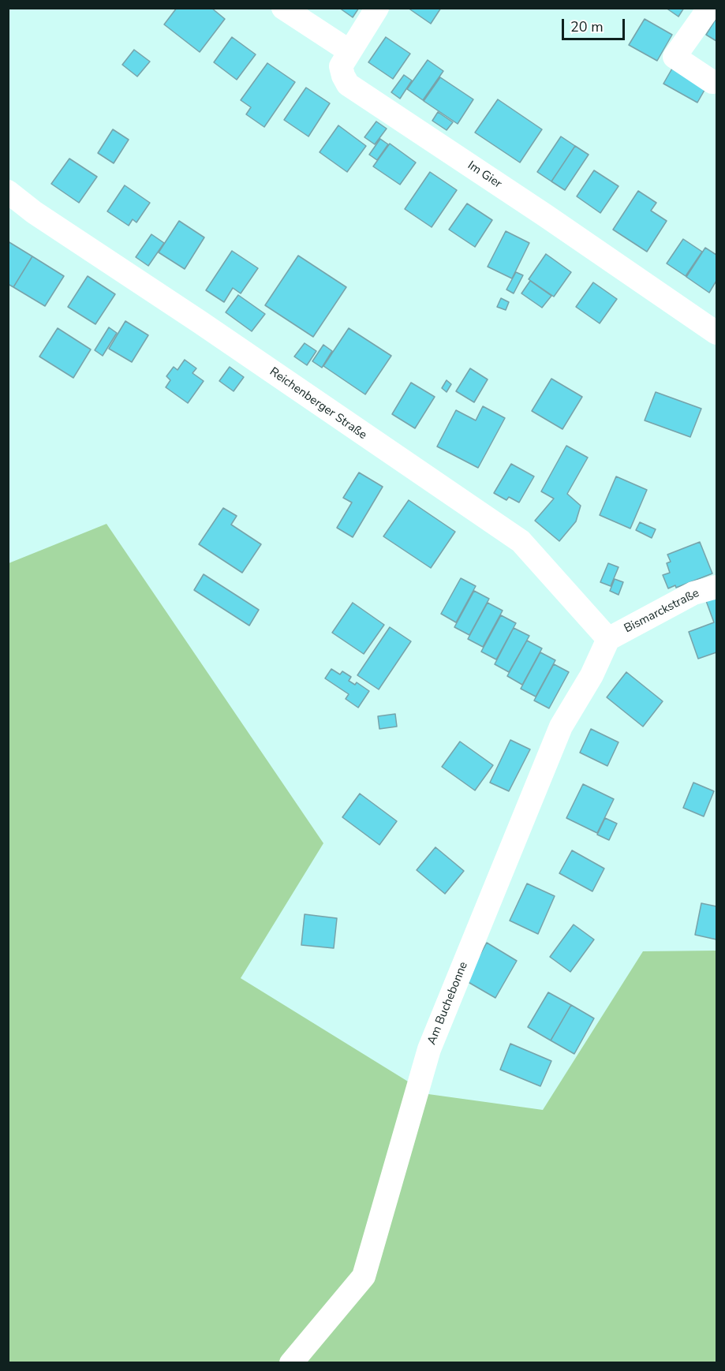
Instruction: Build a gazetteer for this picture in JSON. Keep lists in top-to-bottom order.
{
  "streets": {
    "street": [
      "Im Gier",
      "Reichenberger Straße",
      "Bismarckstraße",
      "Am Buchebonne"
    ]
  },
  "crossings": [
    ["Reichenberger Straße", "Bismarckstraße"],
    ["Reichenberger Straße", "Am Buchebonne"],
    ["Bismarckstraße", "Am Buchebonne"]
  ],
  "scale_bar": "20 m"
}
